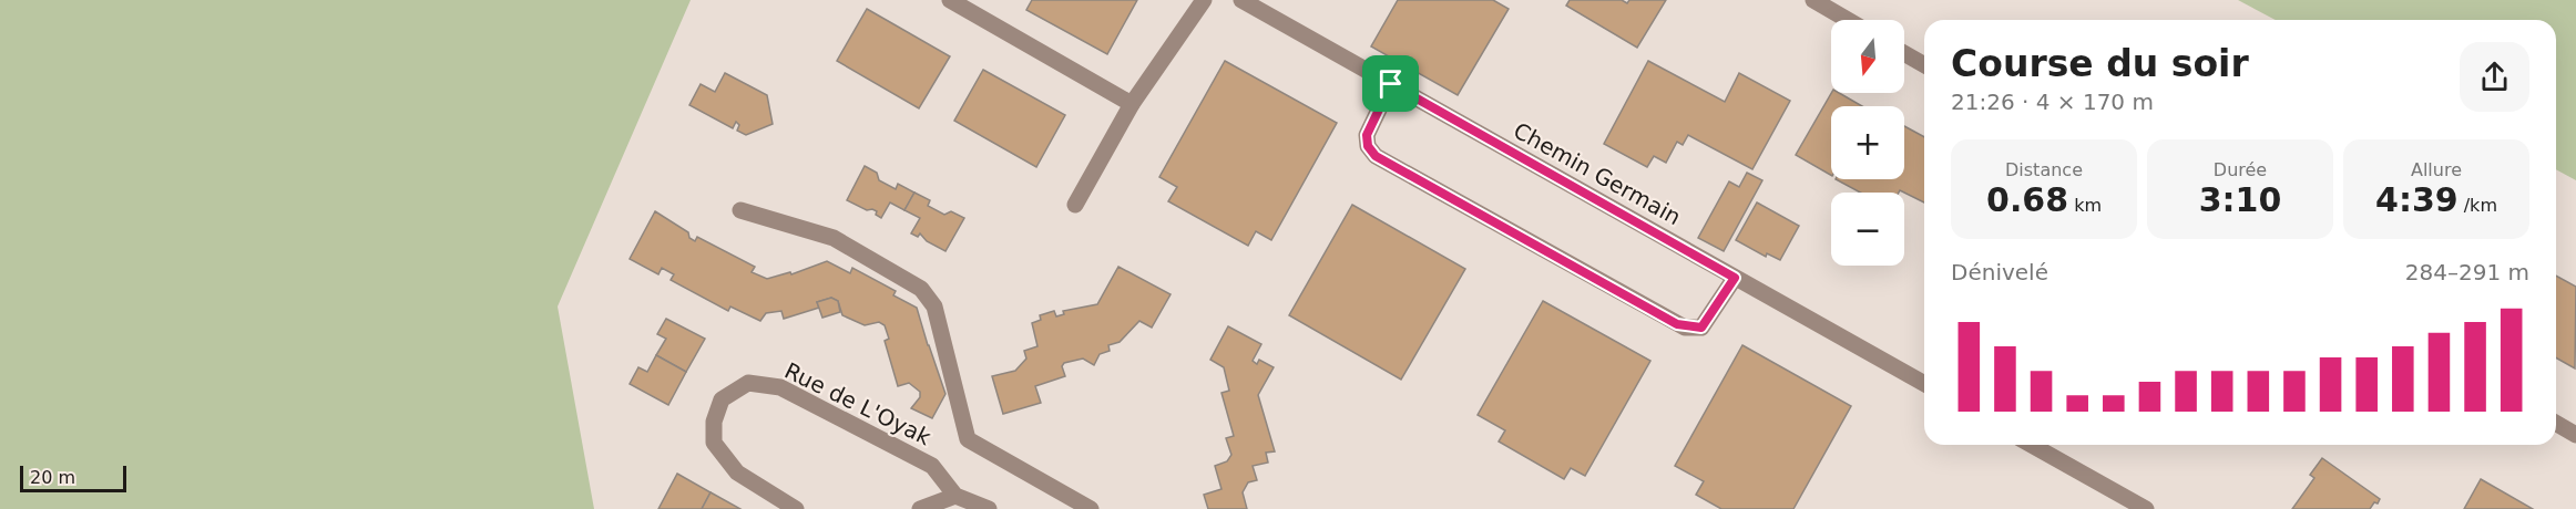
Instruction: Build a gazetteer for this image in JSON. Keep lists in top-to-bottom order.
{
  "streets": {
    "street": ["Chemin Germain", "Rue de L'Oyak"]
  },
  "scale_bar": "20 m",
  "north": "bottom",
  "page": {
    "map_buttons": ["+", "−"],
    "heading": ["Course du soir", "21:26 · 4 × 170 m"],
    "stats": [
      ["Distance", "0.68 km"],
      ["Durée", "3:10"],
      ["Allure", "4:39 /km"]
    ],
    "chart": ["Dénivelé", "284–291 m"],
    "scale": "20 m"
  }
}
